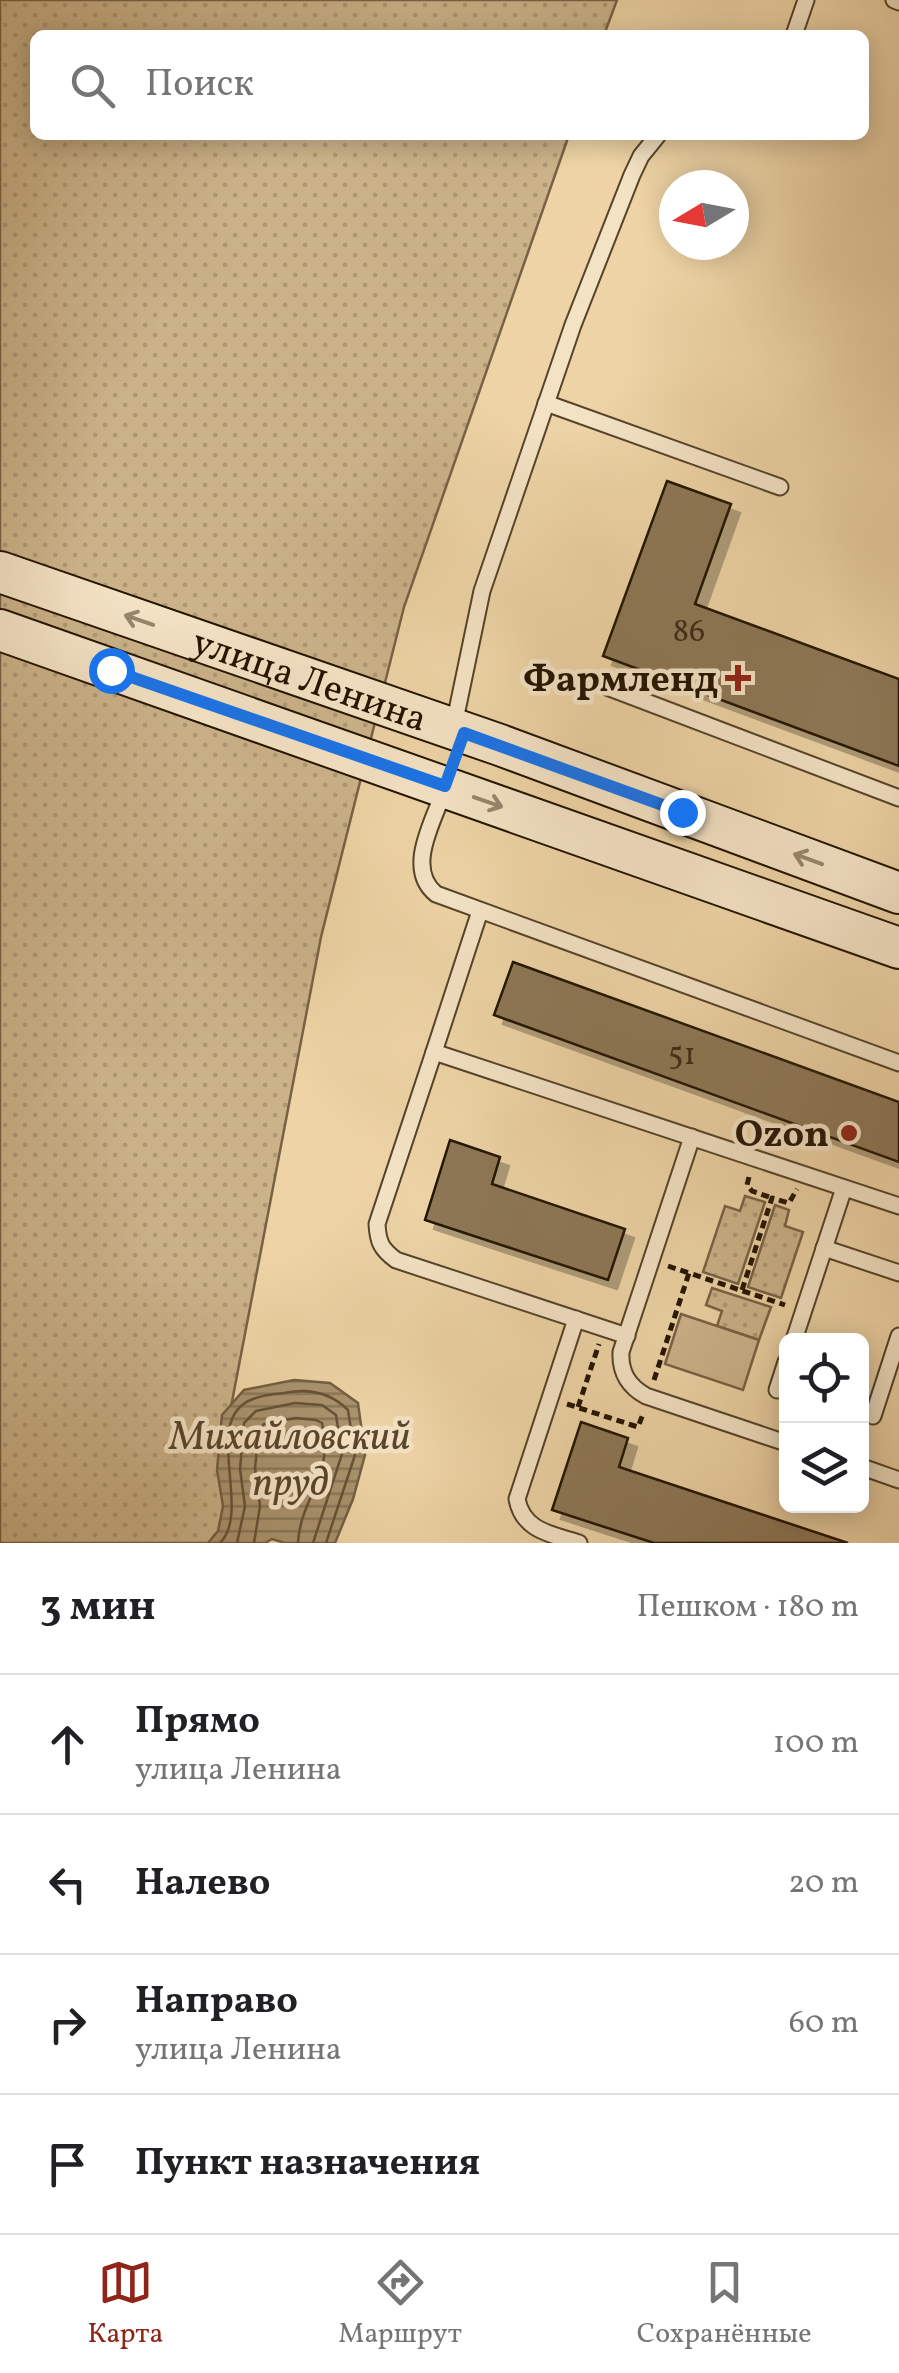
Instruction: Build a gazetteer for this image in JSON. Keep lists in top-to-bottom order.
{
  "streets": {
    "street": ["улица Ленина"]
  },
  "water": ["Михайловский пруд"],
  "places": {
    "health": ["Фармленд"],
    "other": ["Ozon"]
  },
  "house_numbers": ["86", "51"],
  "north": "left",
  "page": {
    "search": "Поиск",
    "heading": ["3 мин", "Пешком · 180 m"],
    "list": [
      ["Прямо", "улица Ленина", "100 m"],
      ["Налево", "20 m"],
      ["Направо", "улица Ленина", "60 m"],
      "Пункт назначения"
    ],
    "nav": ["Карта", "Маршрут", "Сохранённые"]
  }
}
